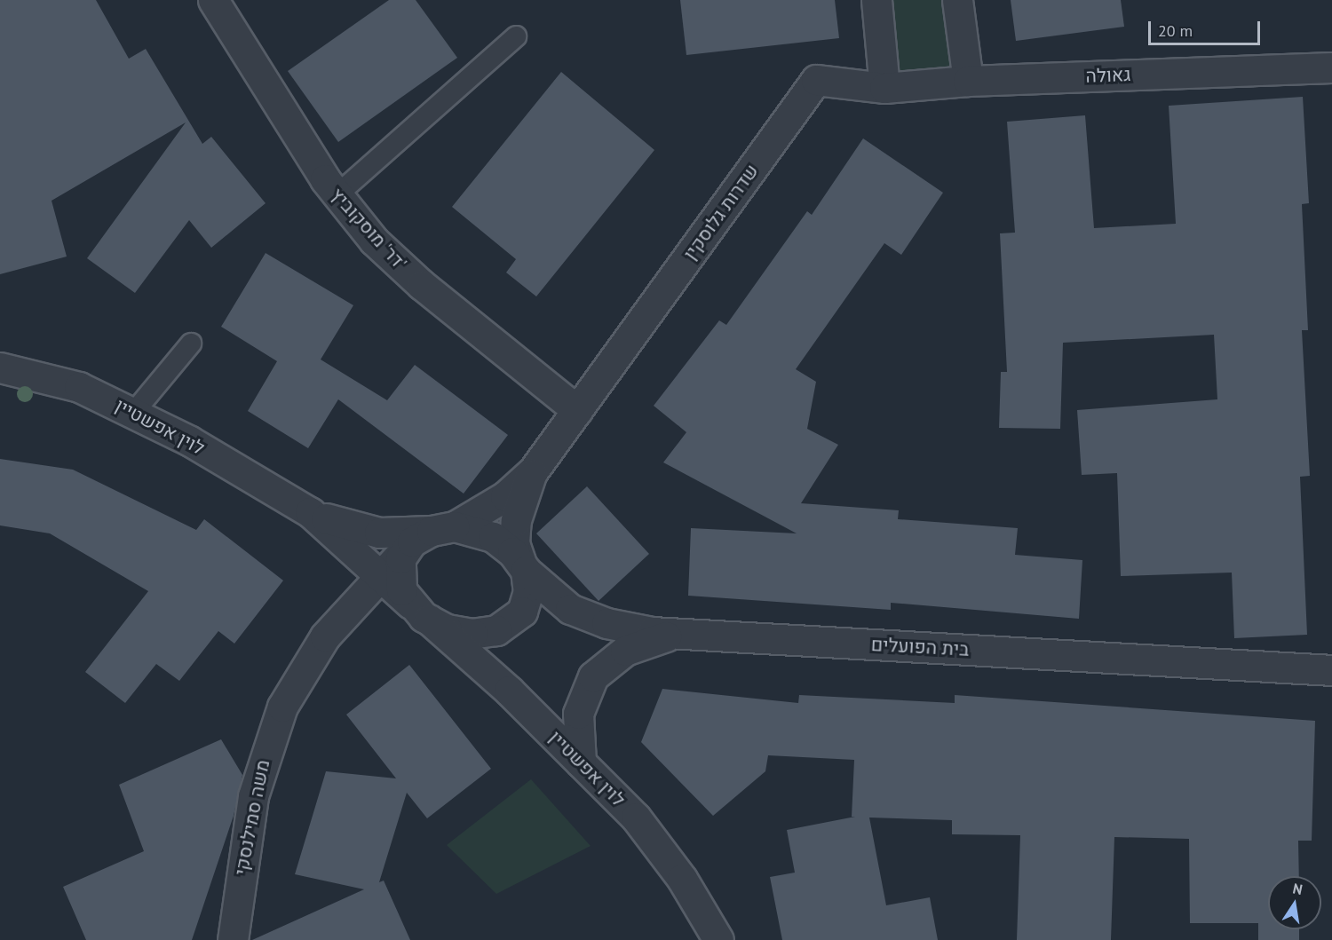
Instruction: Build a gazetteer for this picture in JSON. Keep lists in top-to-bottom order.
{
  "streets": {
    "street": [
      "גאולה",
      "שדרות גלוסקין",
      "דר' מוסקוביץ'",
      "לוין אפשטיין",
      "בית הפועלים",
      "משה סמילנסקי"
    ]
  },
  "crossings": [
    ["גאולה", "שדרות גלוסקין"],
    ["שדרות גלוסקין", "דר' מוסקוביץ'"],
    ["שדרות גלוסקין", "לוין אפשטיין"],
    ["שדרות גלוסקין", "בית הפועלים"],
    ["שדרות גלוסקין", "משה סמילנסקי"],
    ["לוין אפשטיין", "בית הפועלים"],
    ["לוין אפשטיין", "משה סמילנסקי"],
    ["בית הפועלים", "משה סמילנסקי"]
  ],
  "scale_bar": "20 m",
  "north": "top"
}
